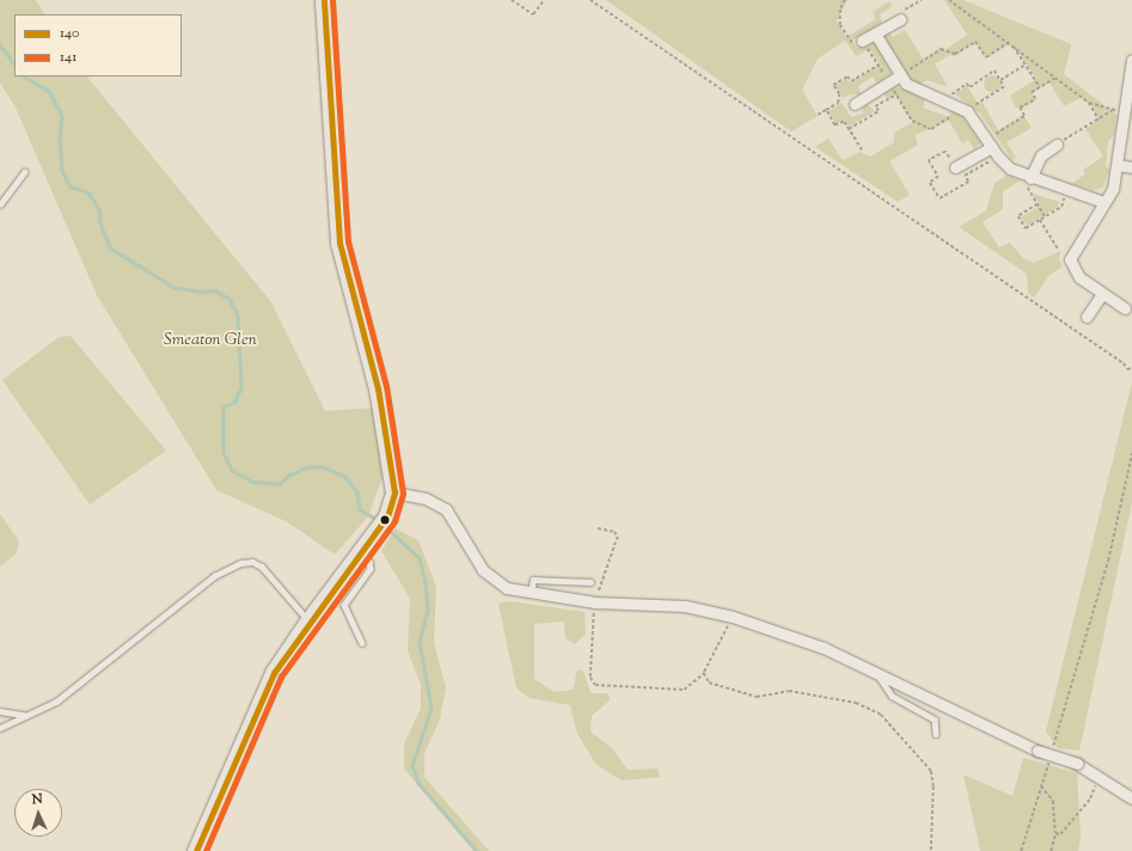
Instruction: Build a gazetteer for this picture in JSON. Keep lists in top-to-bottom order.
{
  "parks": ["Smeaton Glen"],
  "lines": ["transit line 140", "transit line 141"],
  "legend": ["140", "141"],
  "north": "top"
}
